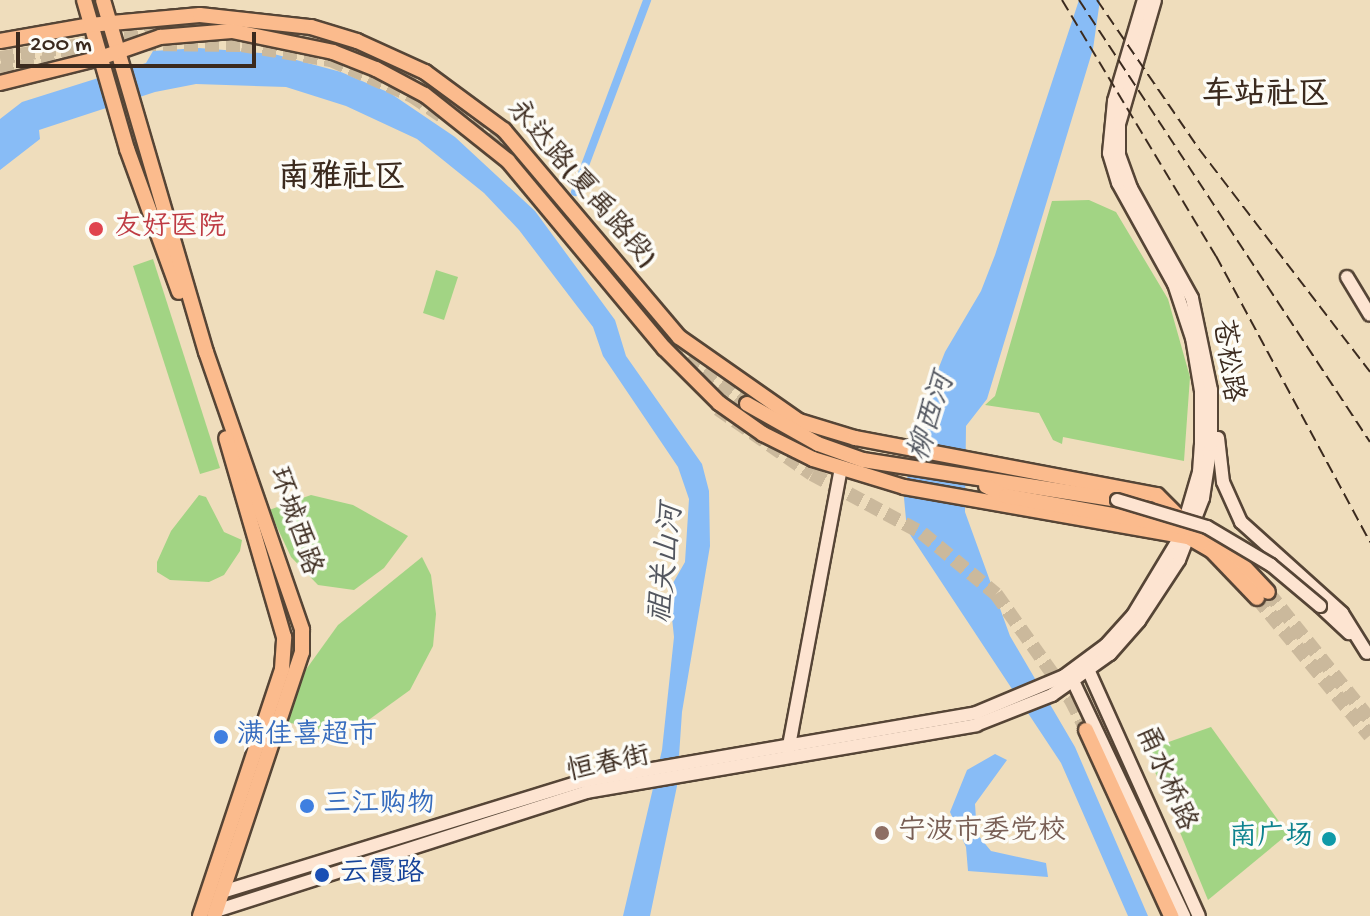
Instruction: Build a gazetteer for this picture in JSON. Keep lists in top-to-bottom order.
{
  "streets": {
    "main road": [
      "永达路(夏禹路段)",
      "苍松路",
      "环城西路",
      "恒春街",
      "甬水桥路"
    ]
  },
  "crossings": [
    ["永达路(夏禹路段)", "苍松路"],
    ["永达路(夏禹路段)", "环城西路"],
    ["苍松路", "恒春街"],
    ["苍松路", "甬水桥路"],
    ["环城西路", "恒春街"]
  ],
  "districts": ["车站社区", "南雅社区"],
  "water": ["柳西河", "祖关山河"],
  "places": [
    "友好医院",
    "满佳喜超市",
    "三江购物",
    "宁波市委党校",
    "南广场",
    "云霞路"
  ],
  "scale_bar": "200 m"
}
